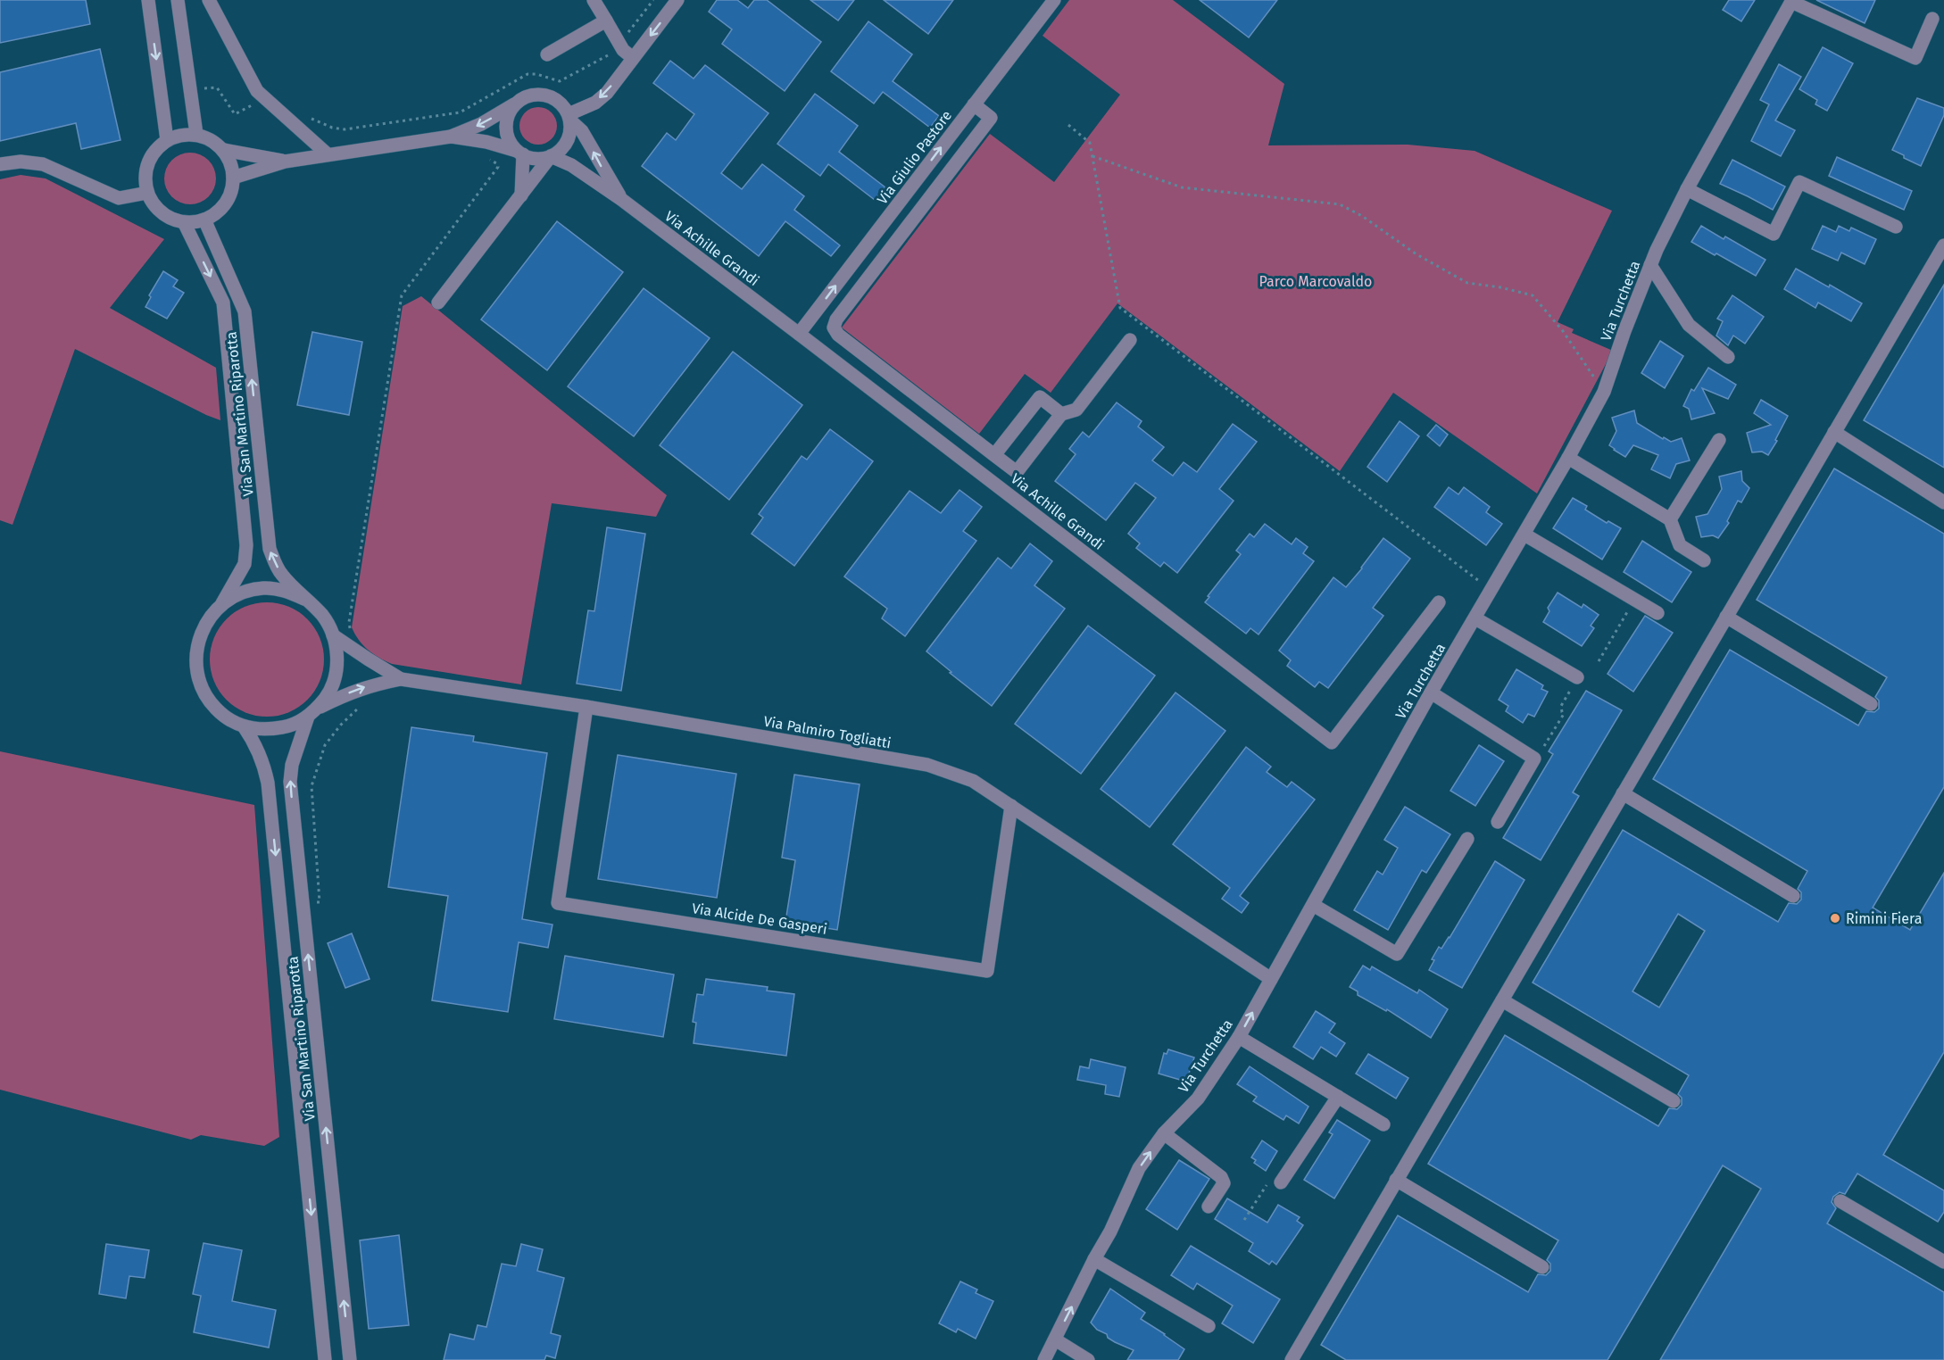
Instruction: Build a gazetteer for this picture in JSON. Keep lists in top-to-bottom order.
{
  "streets": {
    "street": [
      "Via Giulio Pastore",
      "Via Achille Grandi",
      "Via Turchetta",
      "Via San Martino Riparotta",
      "Via Palmiro Togliatti",
      "Via Alcide De Gasperi"
    ]
  },
  "crossings": [
    ["Via Giulio Pastore", "Via Achille Grandi"],
    ["Via Achille Grandi", "Via San Martino Riparotta"],
    ["Via Turchetta", "Via Palmiro Togliatti"],
    ["Via San Martino Riparotta", "Via Palmiro Togliatti"],
    ["Via Palmiro Togliatti", "Via Alcide De Gasperi"]
  ],
  "one_way": ["Via Giulio Pastore"],
  "parks": ["Parco Marcovaldo"],
  "places": ["Rimini Fiera"]
}
